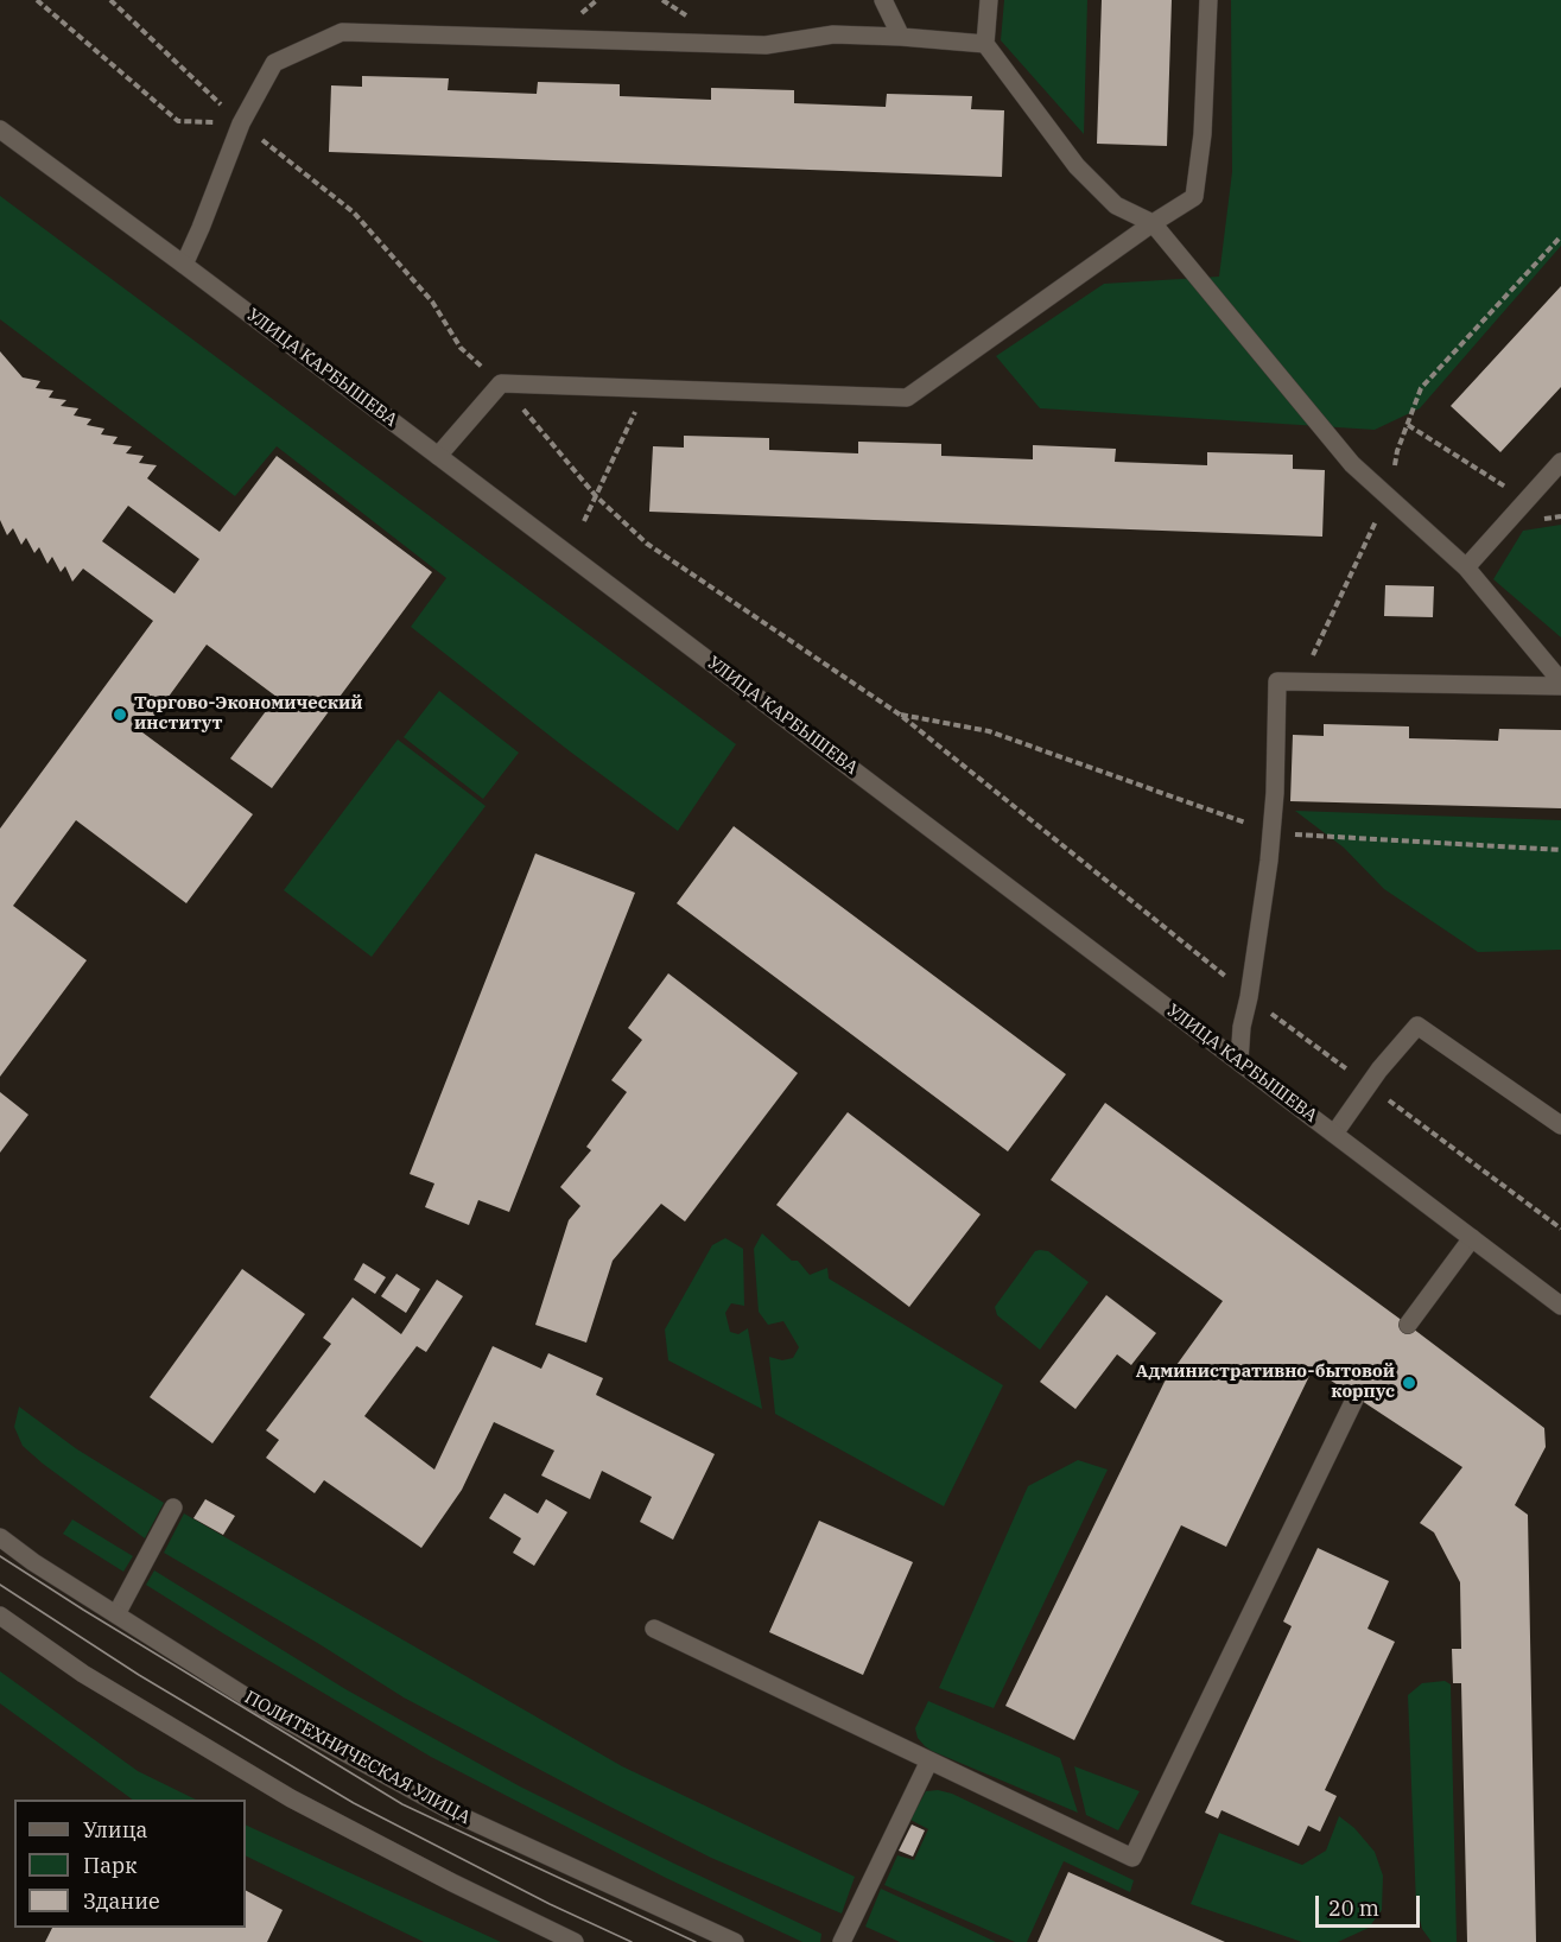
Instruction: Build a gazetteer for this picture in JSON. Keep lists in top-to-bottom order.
{
  "streets": {
    "main road": ["УЛИЦА КАРБЫШЕВА", "ПОЛИТЕХНИЧЕСКАЯ УЛИЦА"]
  },
  "places": ["Торгово-Экономический институт", "Административно-бытовой корпус"],
  "legend": ["Улица", "Парк", "Здание"],
  "scale_bar": "20 m"
}
